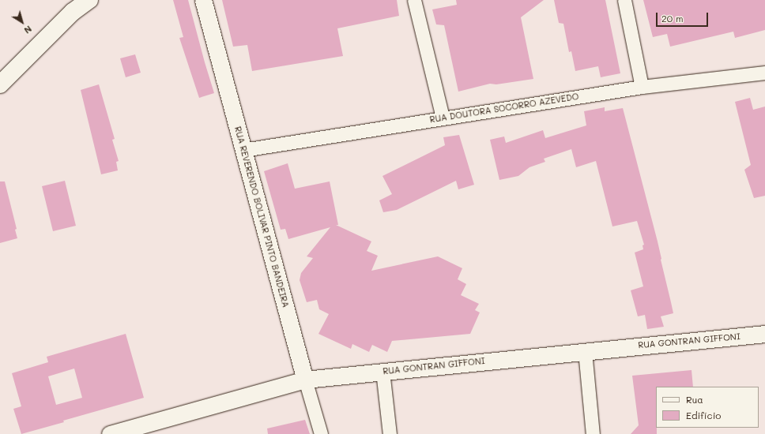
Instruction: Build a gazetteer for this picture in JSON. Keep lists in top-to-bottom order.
{
  "streets": {
    "street": ["RUA DOUTORA SOCORRO AZEVEDO", "RUA REVERENDO BOLIVAR PINTO BANDEIRA", "RUA GONTRAN GIFFONI"]
  },
  "crossings": [
    ["RUA DOUTORA SOCORRO AZEVEDO", "RUA REVERENDO BOLIVAR PINTO BANDEIRA"],
    ["RUA REVERENDO BOLIVAR PINTO BANDEIRA", "RUA GONTRAN GIFFONI"]
  ],
  "legend": ["Rua", "Edifício"],
  "scale_bar": "20 m",
  "north": "bottom right"
}
